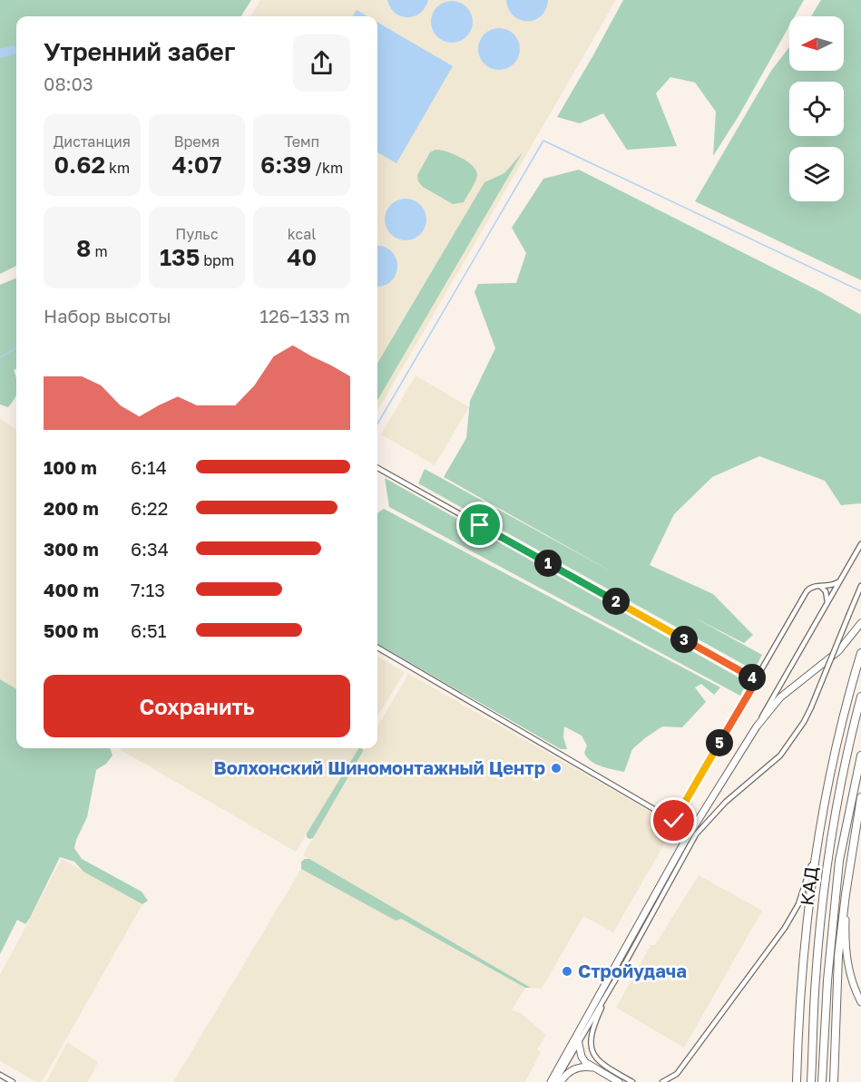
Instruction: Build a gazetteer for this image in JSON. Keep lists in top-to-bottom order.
{
  "streets": {
    "highway": ["КАД"]
  },
  "places": ["Волхонский Шиномонтажный Центр", "Стройудача"],
  "north": "left",
  "page": {
    "heading": ["Утренний забег", "08:03"],
    "stats": [
      ["Дистанция", "0.62 km"],
      ["Время", "4:07"],
      ["Темп", "6:39 /km"],
      ["8 m"],
      ["Пульс", "135 bpm"],
      ["kcal", "40"]
    ],
    "chart": ["Набор высоты", "126–133 m"],
    "list": [
      {
        "name": "100 m",
        "note": "6:14"
      },
      {
        "name": "200 m",
        "note": "6:22"
      },
      {
        "name": "300 m",
        "note": "6:34"
      },
      {
        "name": "400 m",
        "note": "7:13"
      },
      {
        "name": "500 m",
        "note": "6:51"
      }
    ],
    "pins": [
      "1",
      "2",
      "3",
      "4",
      "5"
    ],
    "buttons": "Сохранить"
  }
}
